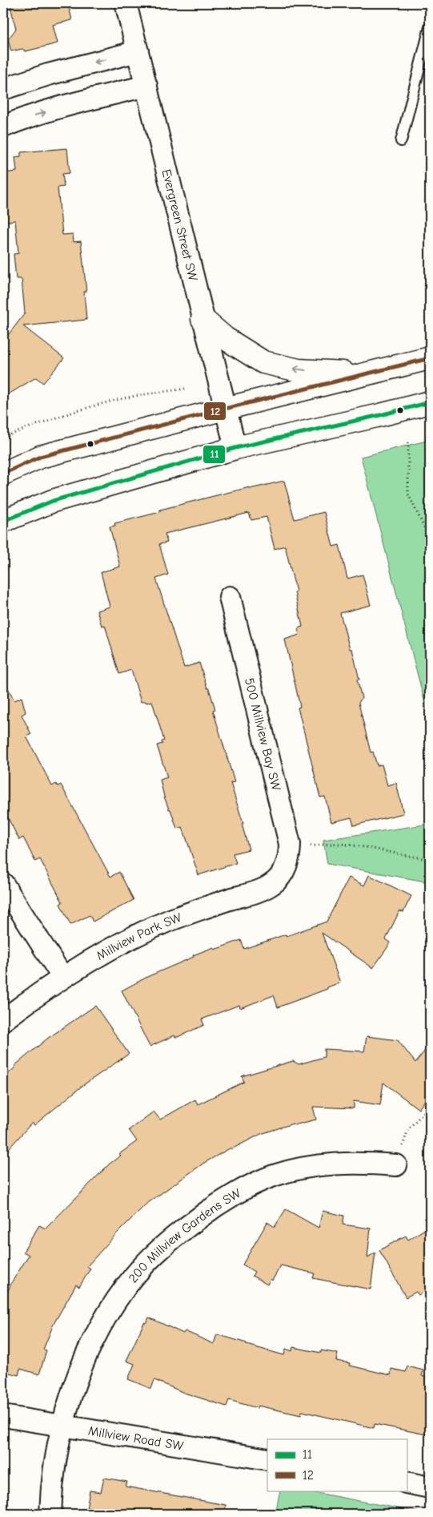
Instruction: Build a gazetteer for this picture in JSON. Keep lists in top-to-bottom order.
{
  "streets": {
    "street": [
      "Evergreen Street SW",
      "500 Millview Bay SW",
      "Millview Park SW",
      "200 Millview Gardens SW",
      "Millview Road SW"
    ]
  },
  "crossings": [
    ["500 Millview Bay SW", "Millview Park SW"],
    ["200 Millview Gardens SW", "Millview Road SW"]
  ],
  "lines": ["transit line 12", "transit line 11"],
  "legend": ["11", "12"]
}
